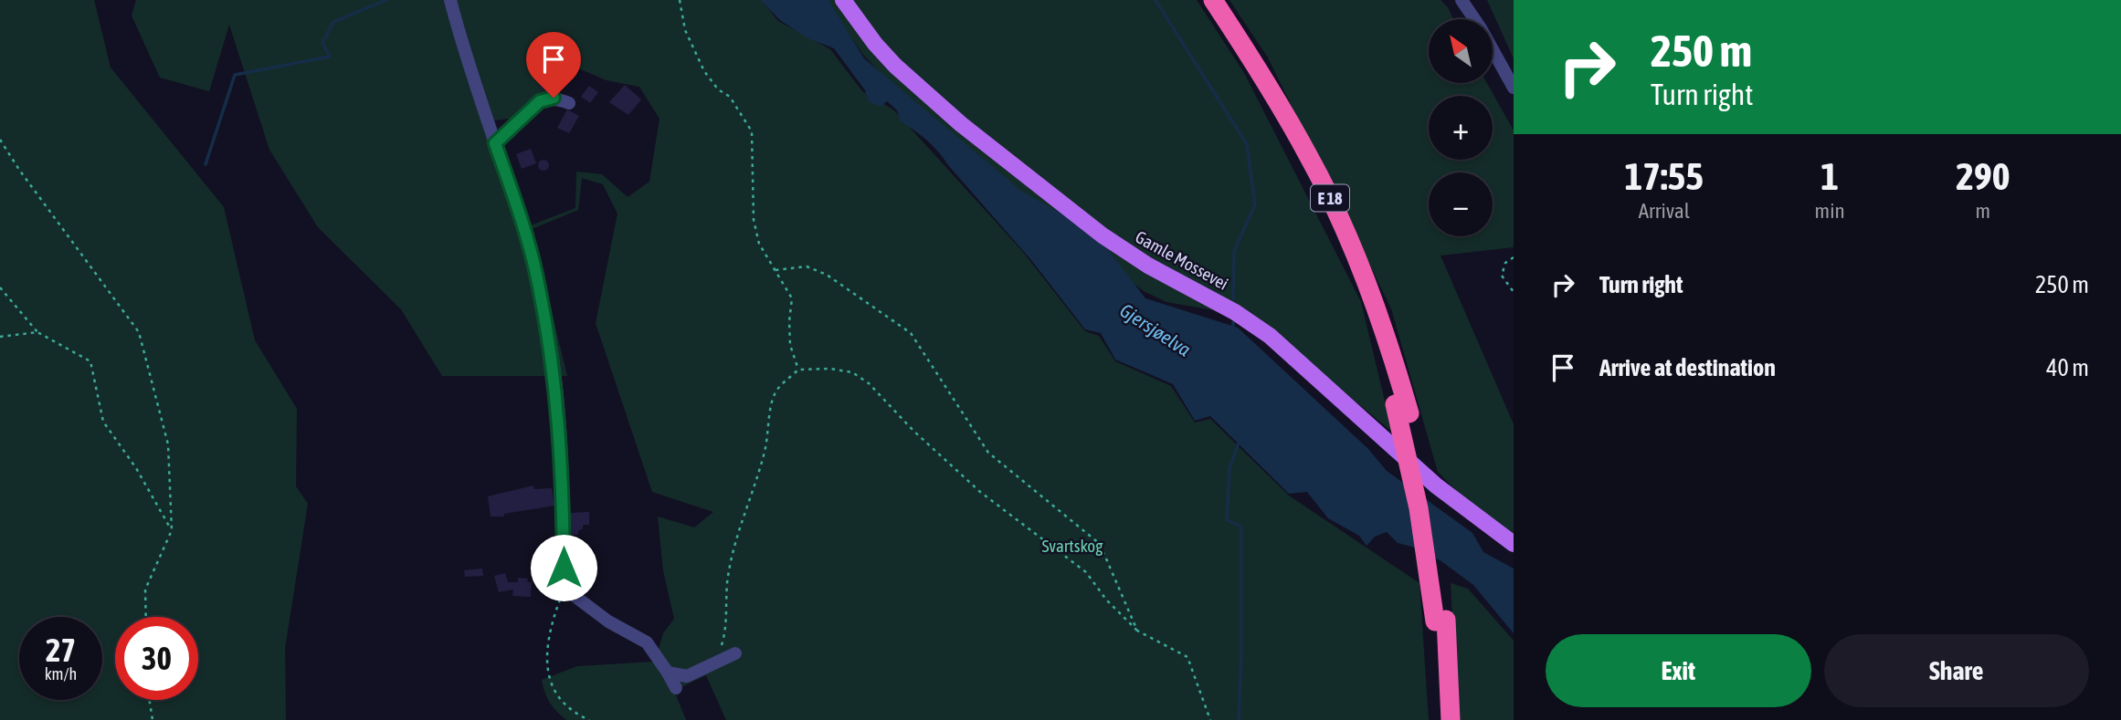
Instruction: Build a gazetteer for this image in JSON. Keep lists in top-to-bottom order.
{
  "streets": {
    "highway": ["E 18"],
    "main road": ["Gamle Mossevei"]
  },
  "water": ["Gjersjøelva"],
  "parks": ["Svartskog"],
  "north": "top left",
  "page": {
    "turn": ["250 m", "Turn right"],
    "map_buttons": ["+", "−"],
    "eta": [
      "17:55",
      "Arrival",
      "1",
      "min",
      "290",
      "m"
    ],
    "list": [
      {
        "name": "Turn right",
        "value": "250 m"
      },
      {
        "name": "Arrive at destination",
        "value": "40 m"
      }
    ],
    "speed": "27 km/h",
    "limit": "30",
    "buttons": ["Exit", "Share"]
  }
}
